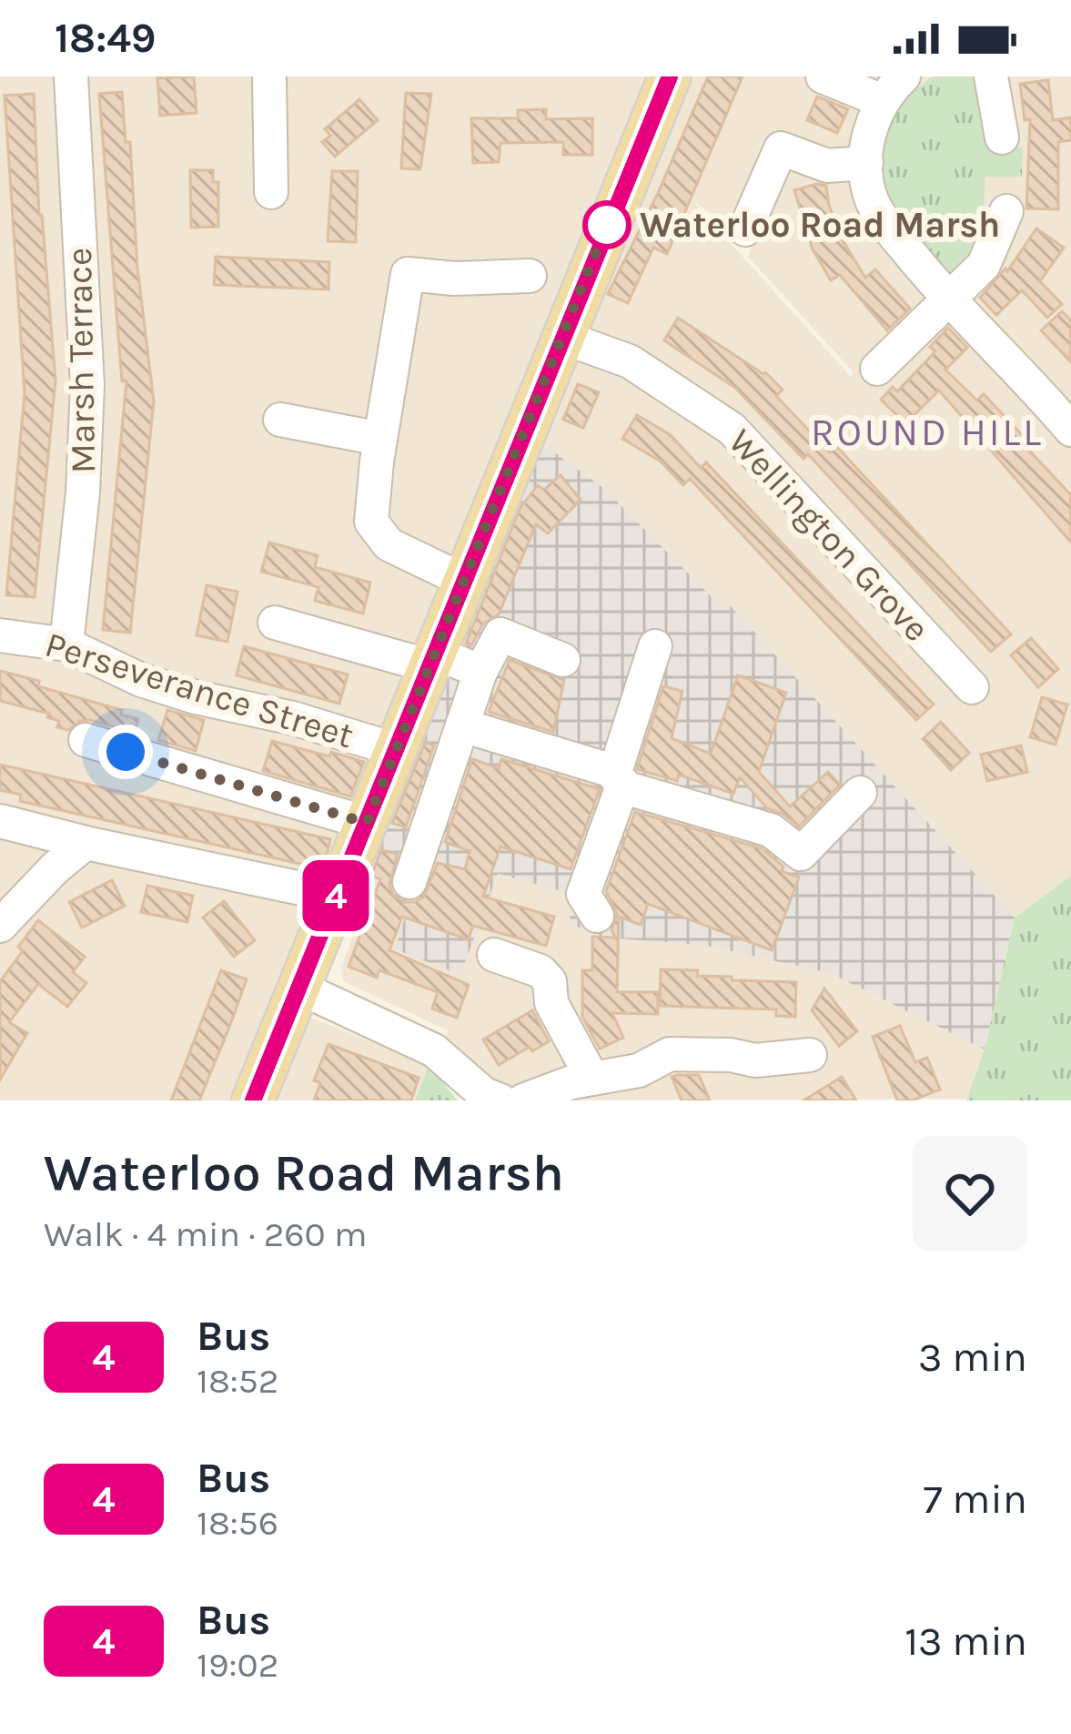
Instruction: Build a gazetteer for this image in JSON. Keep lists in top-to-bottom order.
{
  "streets": {
    "street": ["Marsh Terrace", "Wellington Grove", "Perseverance Street"]
  },
  "crossings": [
    ["Marsh Terrace", "Perseverance Street"]
  ],
  "districts": ["ROUND HILL"],
  "places": ["Waterloo Road Marsh"],
  "lines": ["bus line 4"],
  "page": {
    "status": "18:49",
    "on_map": "4",
    "heading": ["Waterloo Road Marsh", "Walk · 4 min · 260 m"],
    "list": [
      {
        "mark": "4",
        "name": "Bus",
        "note": "18:52",
        "value": "3 min"
      },
      {
        "mark": "4",
        "name": "Bus",
        "note": "18:56",
        "value": "7 min"
      },
      {
        "mark": "4",
        "name": "Bus",
        "note": "19:02",
        "value": "13 min"
      }
    ]
  }
}
